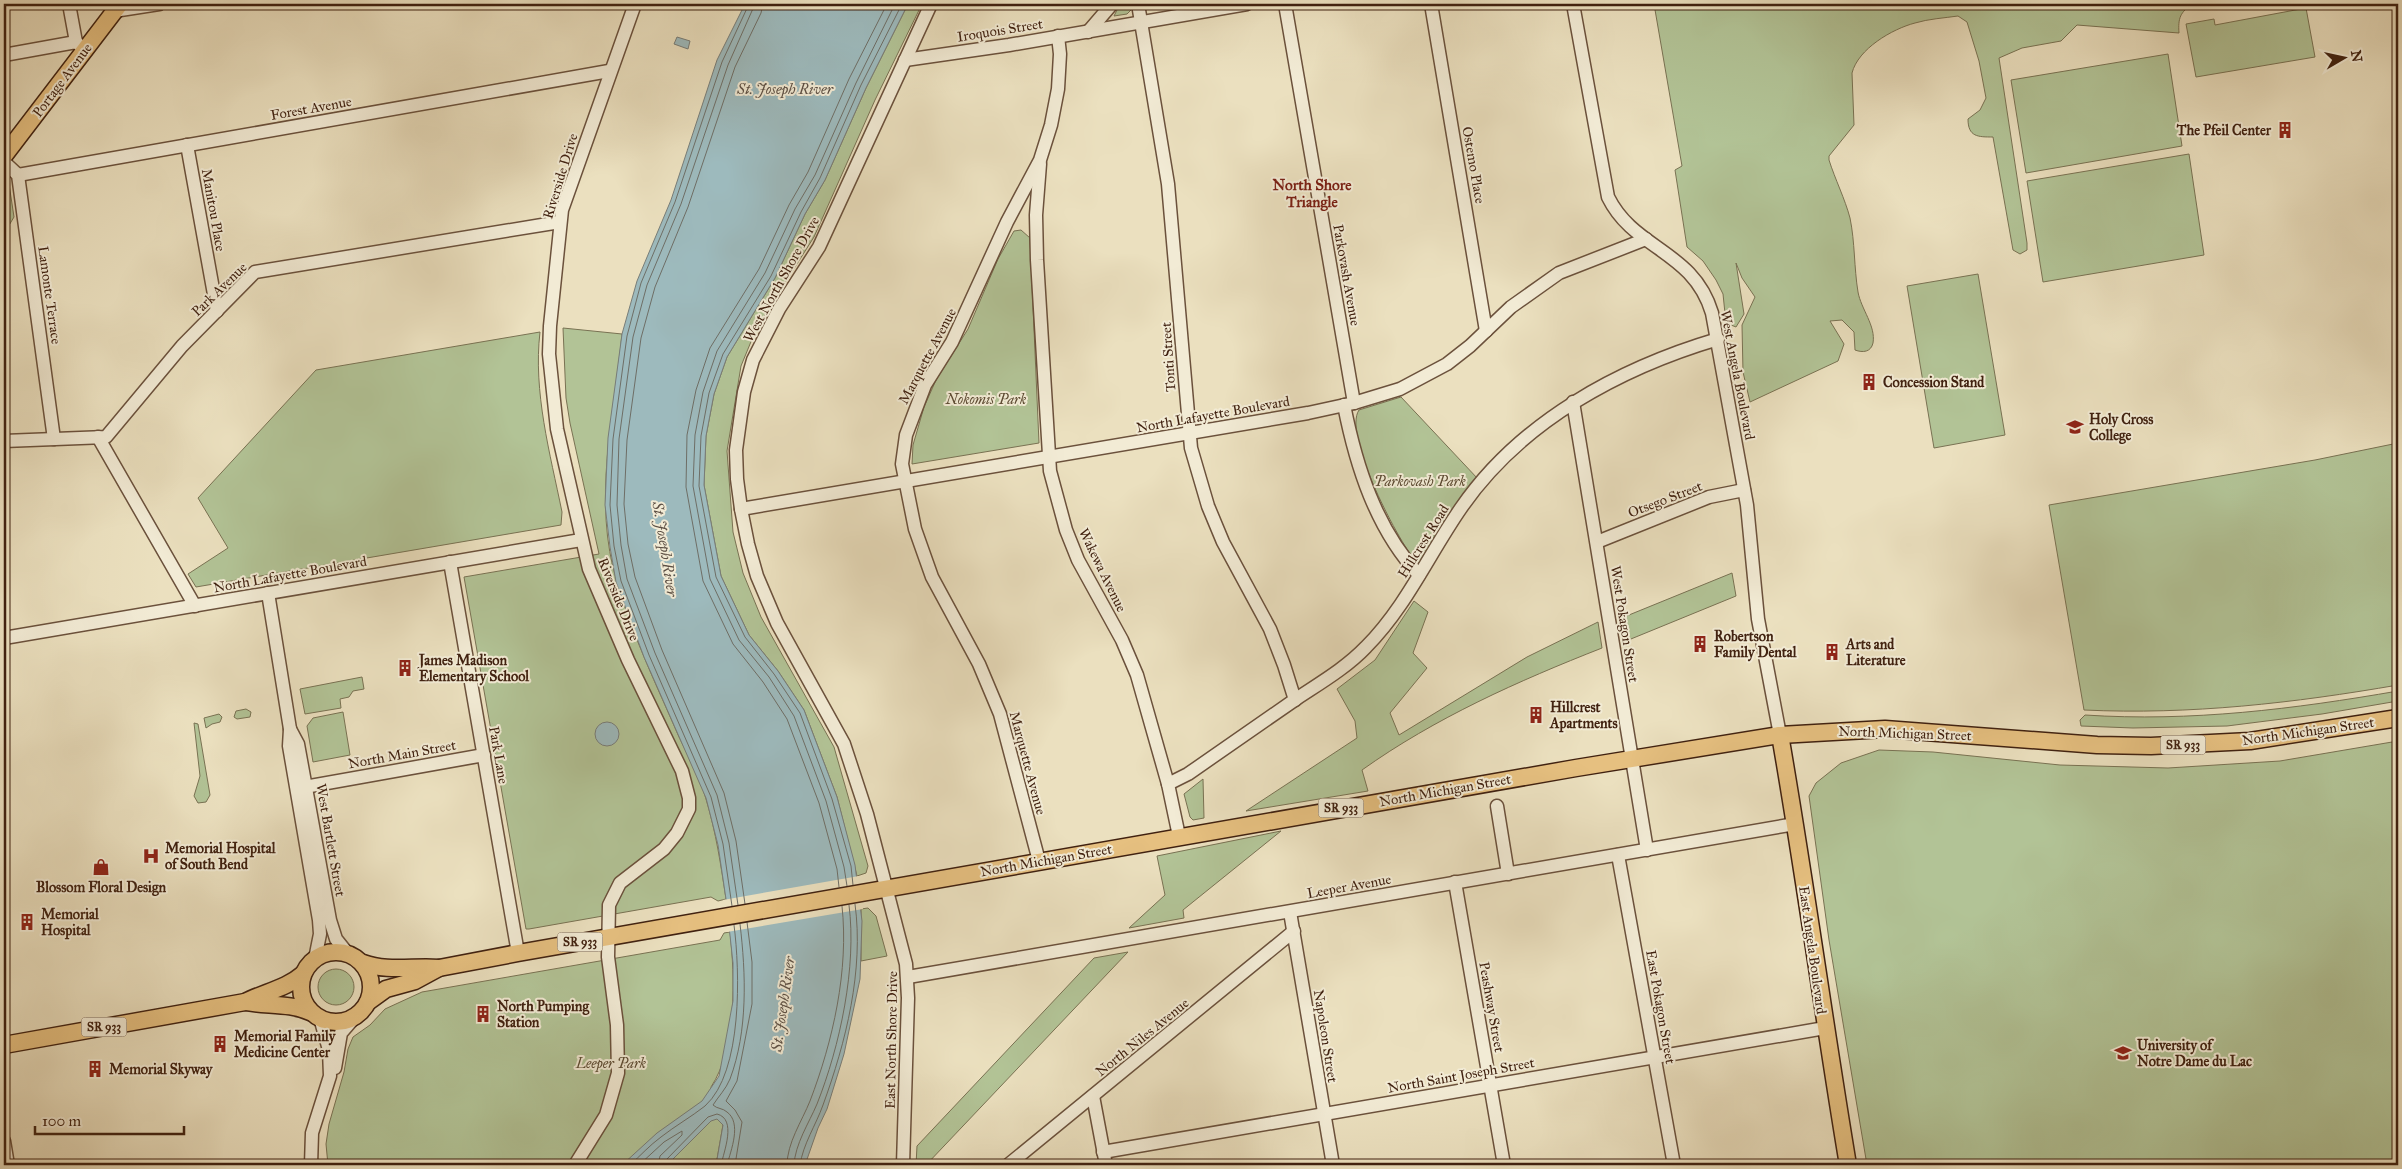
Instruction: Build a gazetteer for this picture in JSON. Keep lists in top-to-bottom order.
{
  "streets": {
    "main road": [
      "Portage Avenue",
      "North Michigan Street",
      "SR 933",
      "East Angela Boulevard"
    ],
    "street": [
      "Iroquois Street",
      "Forest Avenue",
      "Ostemo Place",
      "Riverside Drive",
      "Manitou Place",
      "Parkovash Avenue",
      "West North Shore Drive",
      "Park Avenue",
      "Lamonte Terrace",
      "Marquette Avenue",
      "Tonti Street",
      "West Angela Boulevard",
      "North Lafayette Boulevard",
      "Otsego Street",
      "Hillcrest Road",
      "Wakewa Avenue",
      "West Pokagon Street",
      "North Main Street",
      "Park Lane",
      "West Bartlett Street",
      "Leeper Avenue",
      "Peashway Street",
      "East Pokagon Street",
      "Napoleon Street",
      "North Niles Avenue",
      "East North Shore Drive",
      "North Saint Joseph Street"
    ]
  },
  "crossings": [
    ["Iroquois Street", "West North Shore Drive"],
    ["Iroquois Street", "Marquette Avenue"],
    ["Iroquois Street", "Tonti Street"],
    ["Forest Avenue", "Riverside Drive"],
    ["Forest Avenue", "Manitou Place"],
    ["Forest Avenue", "Lamonte Terrace"],
    ["Ostemo Place", "North Lafayette Boulevard"],
    ["Riverside Drive", "Park Avenue"],
    ["Riverside Drive", "North Lafayette Boulevard"],
    ["Riverside Drive", "North Michigan Street"],
    ["Manitou Place", "Park Avenue"],
    ["Parkovash Avenue", "North Lafayette Boulevard"],
    ["Parkovash Avenue", "Hillcrest Road"],
    ["West North Shore Drive", "North Lafayette Boulevard"],
    ["West North Shore Drive", "North Michigan Street"],
    ["West North Shore Drive", "East North Shore Drive"],
    ["Marquette Avenue", "North Lafayette Boulevard"],
    ["Marquette Avenue", "Wakewa Avenue"],
    ["Marquette Avenue", "North Michigan Street"],
    ["Tonti Street", "North Lafayette Boulevard"],
    ["Tonti Street", "Hillcrest Road"],
    ["West Angela Boulevard", "North Lafayette Boulevard"],
    ["West Angela Boulevard", "Otsego Street"],
    ["West Angela Boulevard", "Hillcrest Road"],
    ["West Angela Boulevard", "North Michigan Street"],
    ["West Angela Boulevard", "East Angela Boulevard"],
    ["North Lafayette Boulevard", "Wakewa Avenue"],
    ["North Lafayette Boulevard", "Park Lane"],
    ["North Lafayette Boulevard", "West Bartlett Street"],
    ["Otsego Street", "West Pokagon Street"],
    ["Hillcrest Road", "Wakewa Avenue"],
    ["Hillcrest Road", "West Pokagon Street"],
    ["Wakewa Avenue", "North Michigan Street"],
    ["West Pokagon Street", "North Michigan Street"],
    ["West Pokagon Street", "Leeper Avenue"],
    ["North Michigan Street", "SR 933"],
    ["North Michigan Street", "Park Lane"],
    ["North Michigan Street", "West Bartlett Street"],
    ["North Michigan Street", "East Angela Boulevard"],
    ["North Michigan Street", "East North Shore Drive"],
    ["SR 933", "West Bartlett Street"],
    ["North Main Street", "Park Lane"],
    ["North Main Street", "West Bartlett Street"],
    ["Leeper Avenue", "East Angela Boulevard"],
    ["Leeper Avenue", "Peashway Street"],
    ["Leeper Avenue", "East Pokagon Street"],
    ["Leeper Avenue", "Napoleon Street"],
    ["Leeper Avenue", "East North Shore Drive"],
    ["East Angela Boulevard", "North Saint Joseph Street"],
    ["Peashway Street", "North Saint Joseph Street"],
    ["East Pokagon Street", "North Saint Joseph Street"],
    ["Napoleon Street", "North Niles Avenue"],
    ["Napoleon Street", "North Saint Joseph Street"]
  ],
  "districts": ["North Shore Triangle"],
  "water": ["St. Joseph River"],
  "parks": ["Nokomis Park", "Parkovash Park", "Leeper Park"],
  "places": {
    "building": [
      "The Pfeil Center",
      "Concession Stand",
      "Robertson Family Dental",
      "Arts and Literature",
      "James Madison Elementary School",
      "Hillcrest Apartments",
      "Memorial Hospital",
      "North Pumping Station",
      "Memorial Family Medicine Center",
      "Memorial Skyway"
    ],
    "school or university": ["Holy Cross College", "University of Notre Dame du Lac"],
    "hospital": ["Memorial Hospital of South Bend"],
    "shop": ["Blossom Floral Design"]
  },
  "scale_bar": "100 m",
  "north": "right"
}
